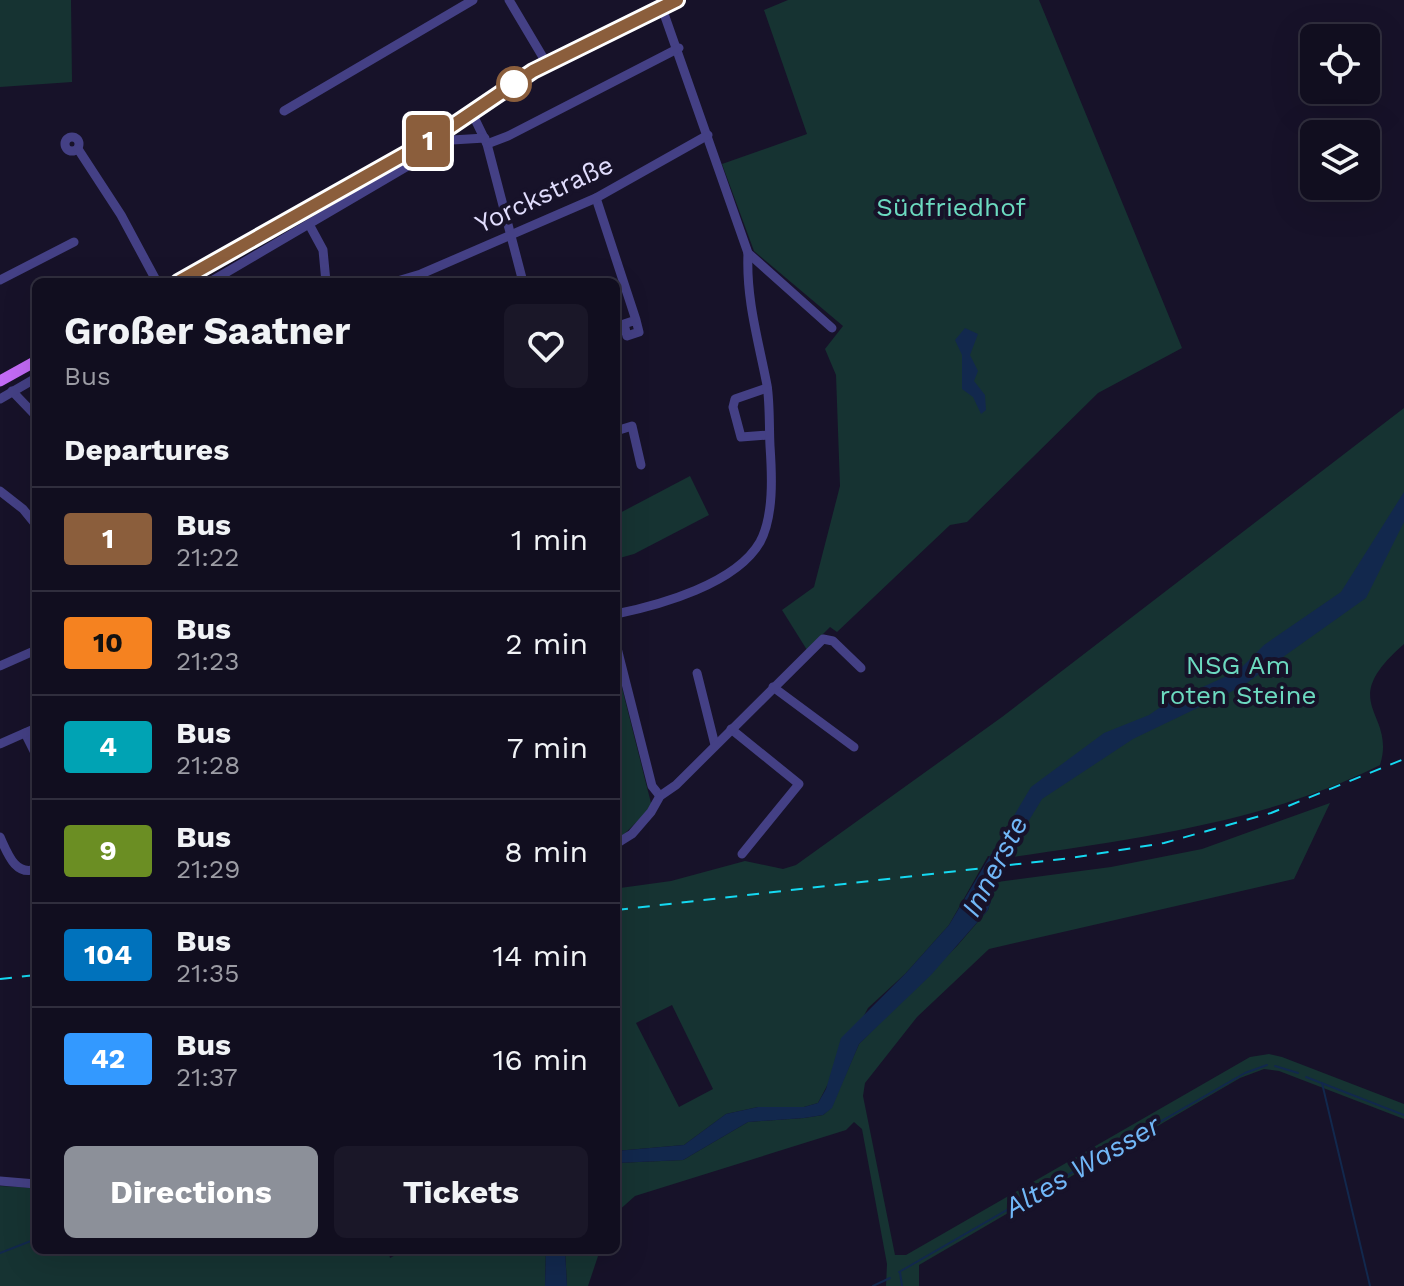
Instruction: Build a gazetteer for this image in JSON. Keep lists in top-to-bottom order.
{
  "streets": {
    "street": ["Yorckstraße"]
  },
  "water": ["Innerste", "Altes Wasser"],
  "parks": ["Südfriedhof", "NSG Am roten Steine"],
  "lines": ["bus line 1"],
  "page": {
    "on_map": "1",
    "heading": [
      ["Großer Saatner", "Bus"],
      "Departures"
    ],
    "list": [
      {
        "mark": "1",
        "name": "Bus",
        "note": "21:22",
        "value": "1 min"
      },
      {
        "mark": "10",
        "name": "Bus",
        "note": "21:23",
        "value": "2 min"
      },
      {
        "mark": "4",
        "name": "Bus",
        "note": "21:28",
        "value": "7 min"
      },
      {
        "mark": "9",
        "name": "Bus",
        "note": "21:29",
        "value": "8 min"
      },
      {
        "mark": "104",
        "name": "Bus",
        "note": "21:35",
        "value": "14 min"
      },
      {
        "mark": "42",
        "name": "Bus",
        "note": "21:37",
        "value": "16 min"
      }
    ],
    "buttons": ["Directions", "Tickets"]
  }
}
